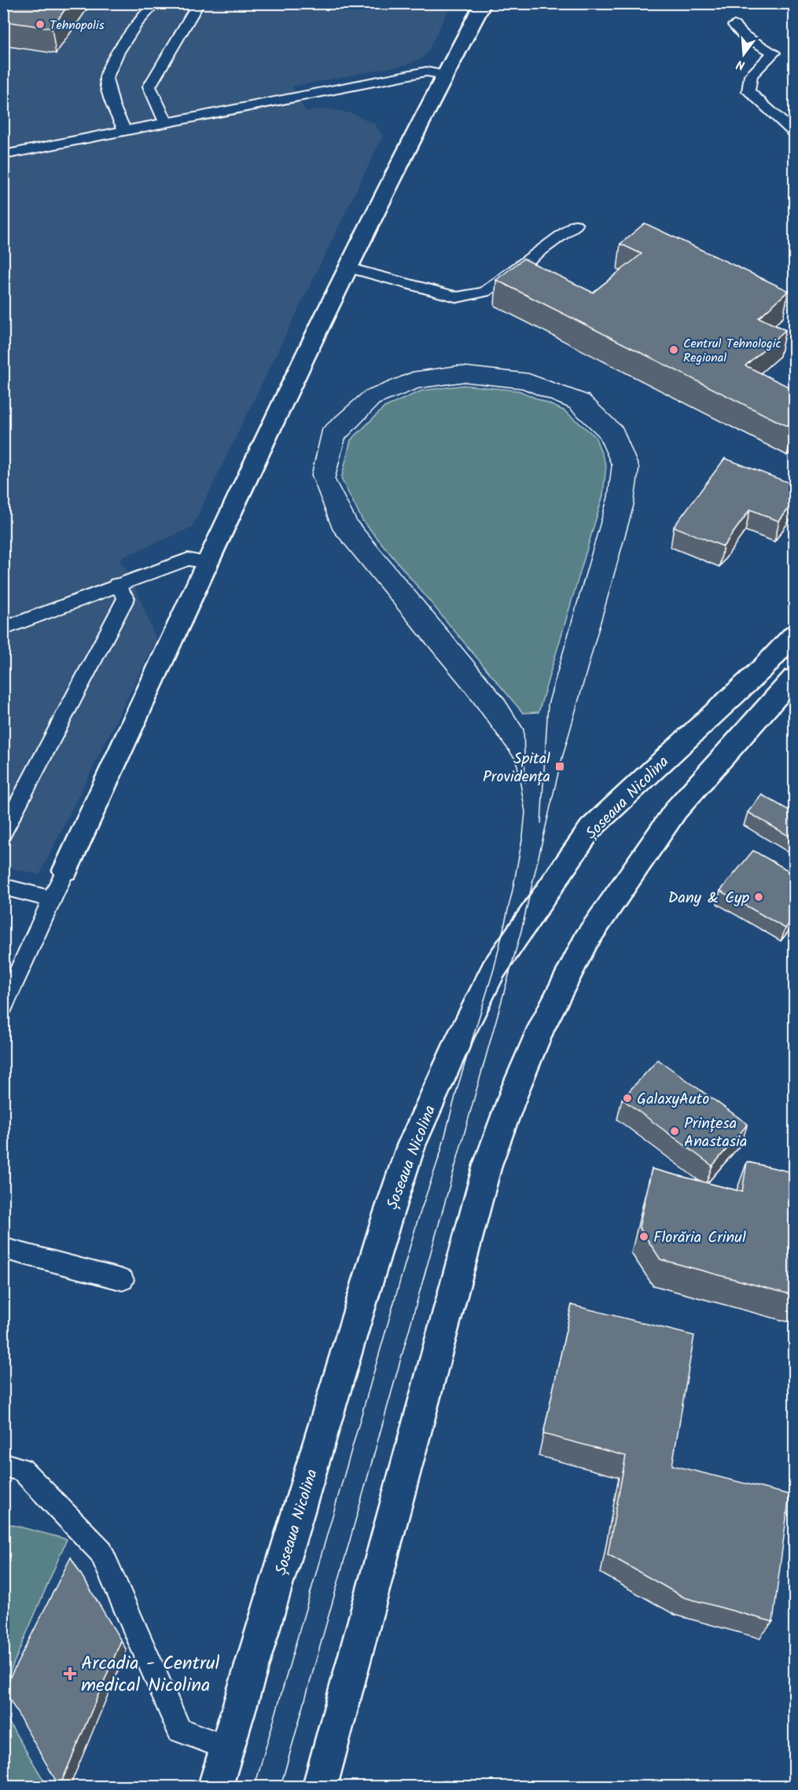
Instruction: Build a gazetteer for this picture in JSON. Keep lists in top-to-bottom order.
{
  "streets": {
    "main road": ["Șoseaua Nicolina"]
  },
  "places": {
    "other": [
      "Tehnopolis",
      "Centrul Tehnologic Regional",
      "Dany & Cyp",
      "GalaxyAuto",
      "Prințesa Anastasia",
      "Florăria Crinul"
    ],
    "transit": ["Spital Providența"],
    "health": ["Arcadia - Centrul medical Nicolina"]
  },
  "north": "bottom"
}
